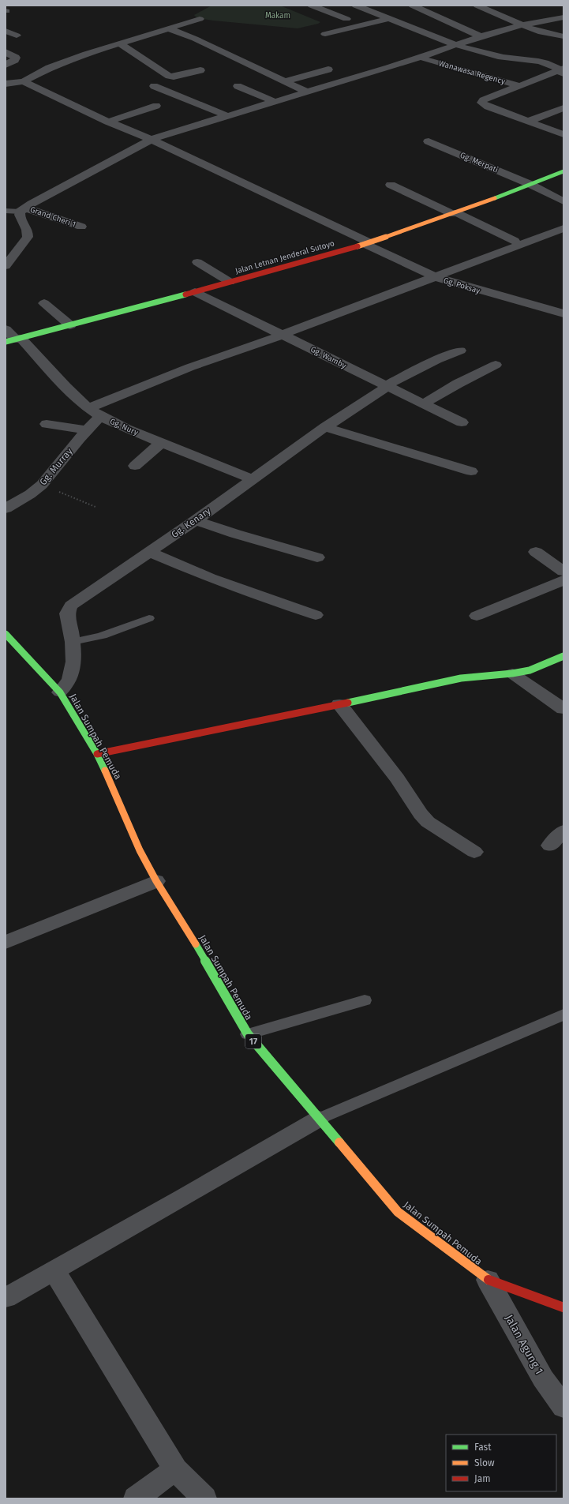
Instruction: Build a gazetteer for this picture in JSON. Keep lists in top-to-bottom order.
{
  "streets": {
    "main road": ["Jalan Letnan Jenderal Sutoyo", "Jalan Sumpah Pemuda", "17"],
    "street": [
      "Wanawasa Regency",
      "Gg. Merpati",
      "Grand Cheri 1",
      "Gg. Poksay",
      "Gg. Wamby",
      "Gg, Nury",
      "Gg. Murray",
      "Gg. Kenary",
      "Jalan Agung 1"
    ]
  },
  "crossings": [
    ["Gg. Merpati", "Jalan Letnan Jenderal Sutoyo"],
    ["Jalan Letnan Jenderal Sutoyo", "Gg. Poksay"],
    ["Jalan Letnan Jenderal Sutoyo", "Gg. Wamby"],
    ["Jalan Letnan Jenderal Sutoyo", "Gg, Nury"],
    ["Gg. Wamby", "Gg. Kenary"],
    ["Gg, Nury", "Gg. Murray"],
    ["Gg, Nury", "Gg. Kenary"],
    ["Gg. Kenary", "Jalan Sumpah Pemuda"],
    ["Jalan Sumpah Pemuda", "Jalan Agung 1"]
  ],
  "parks": ["Makam"],
  "legend": ["Fast", "Slow", "Jam"]
}
